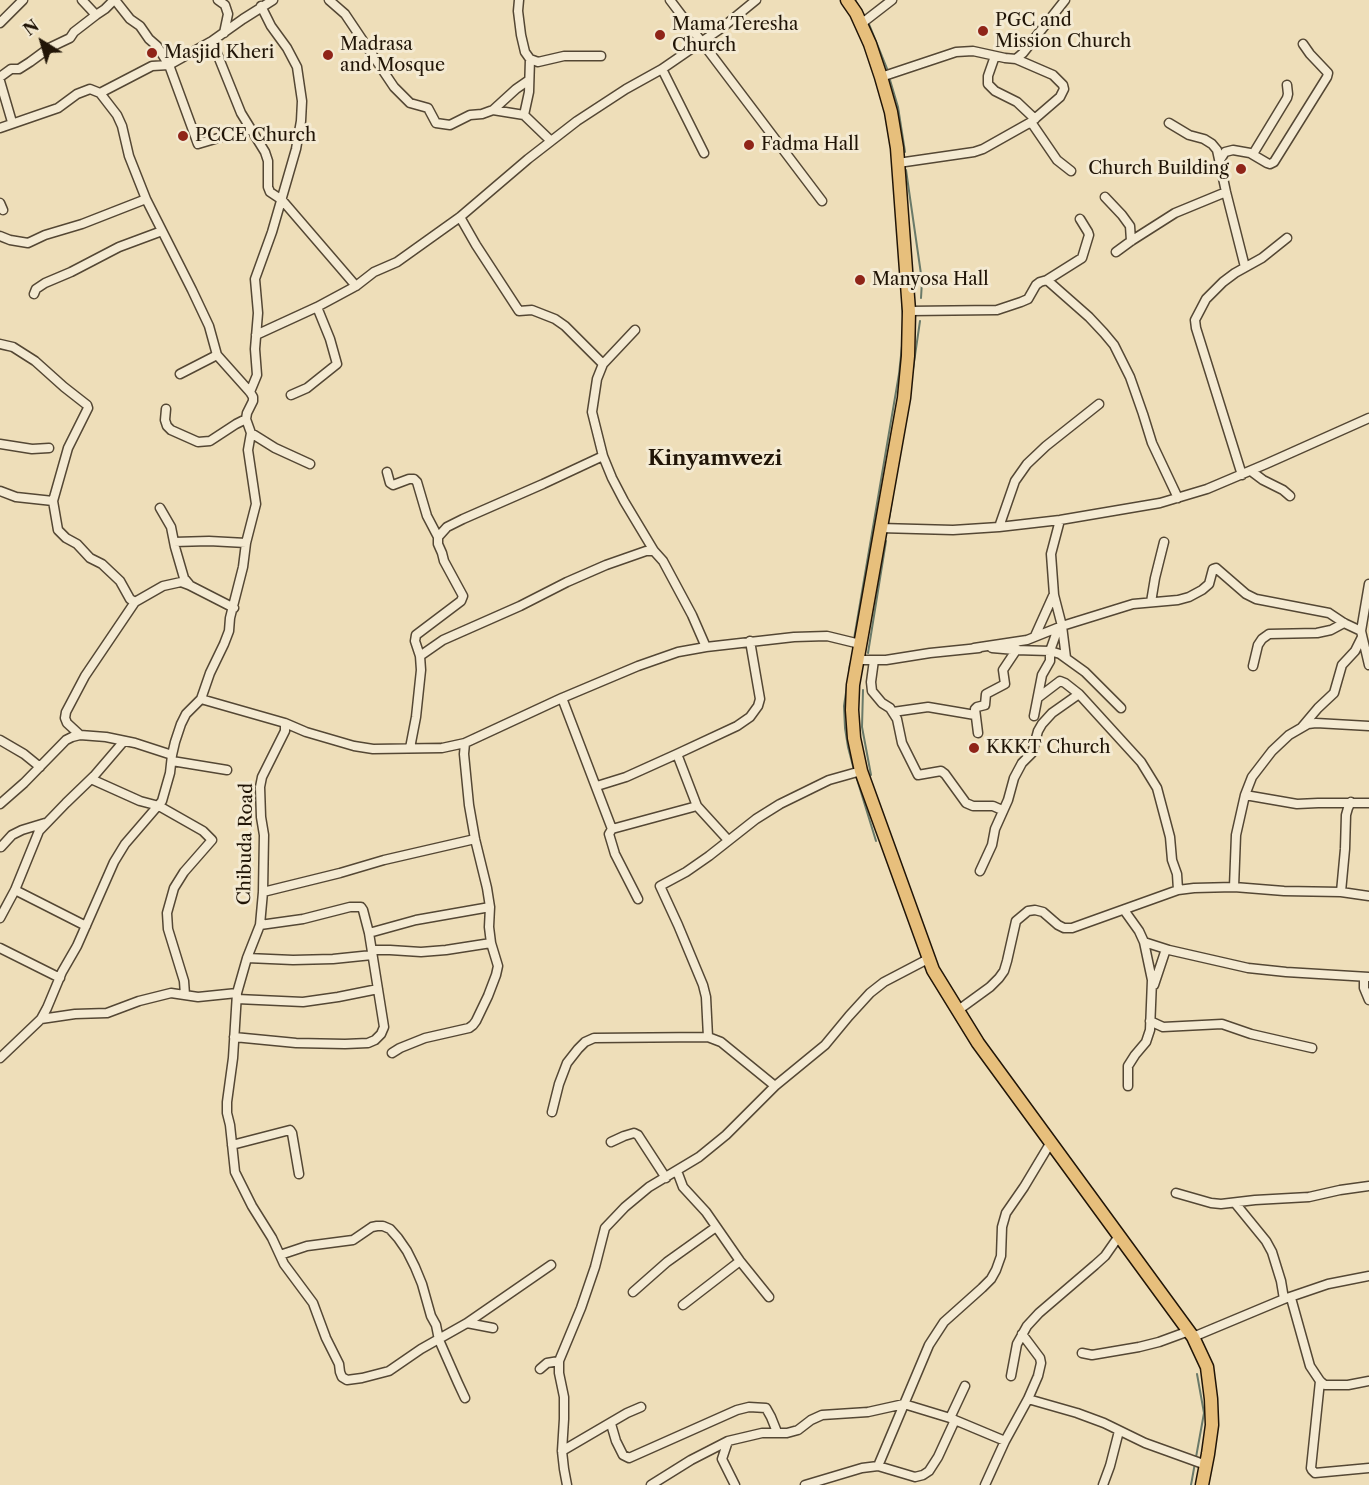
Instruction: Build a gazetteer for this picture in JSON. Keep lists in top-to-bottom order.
{
  "streets": {
    "street": ["Chibuda Road"]
  },
  "districts": ["Kinyamwezi"],
  "places": [
    "PGC and Mission Church",
    "Mama Teresha Church",
    "Masjid Kheri",
    "Madrasa and Mosque",
    "PCCE Church",
    "Fadma Hall",
    "Church Building",
    "Manyosa Hall",
    "KKKT Church"
  ],
  "north": "top left"
}
